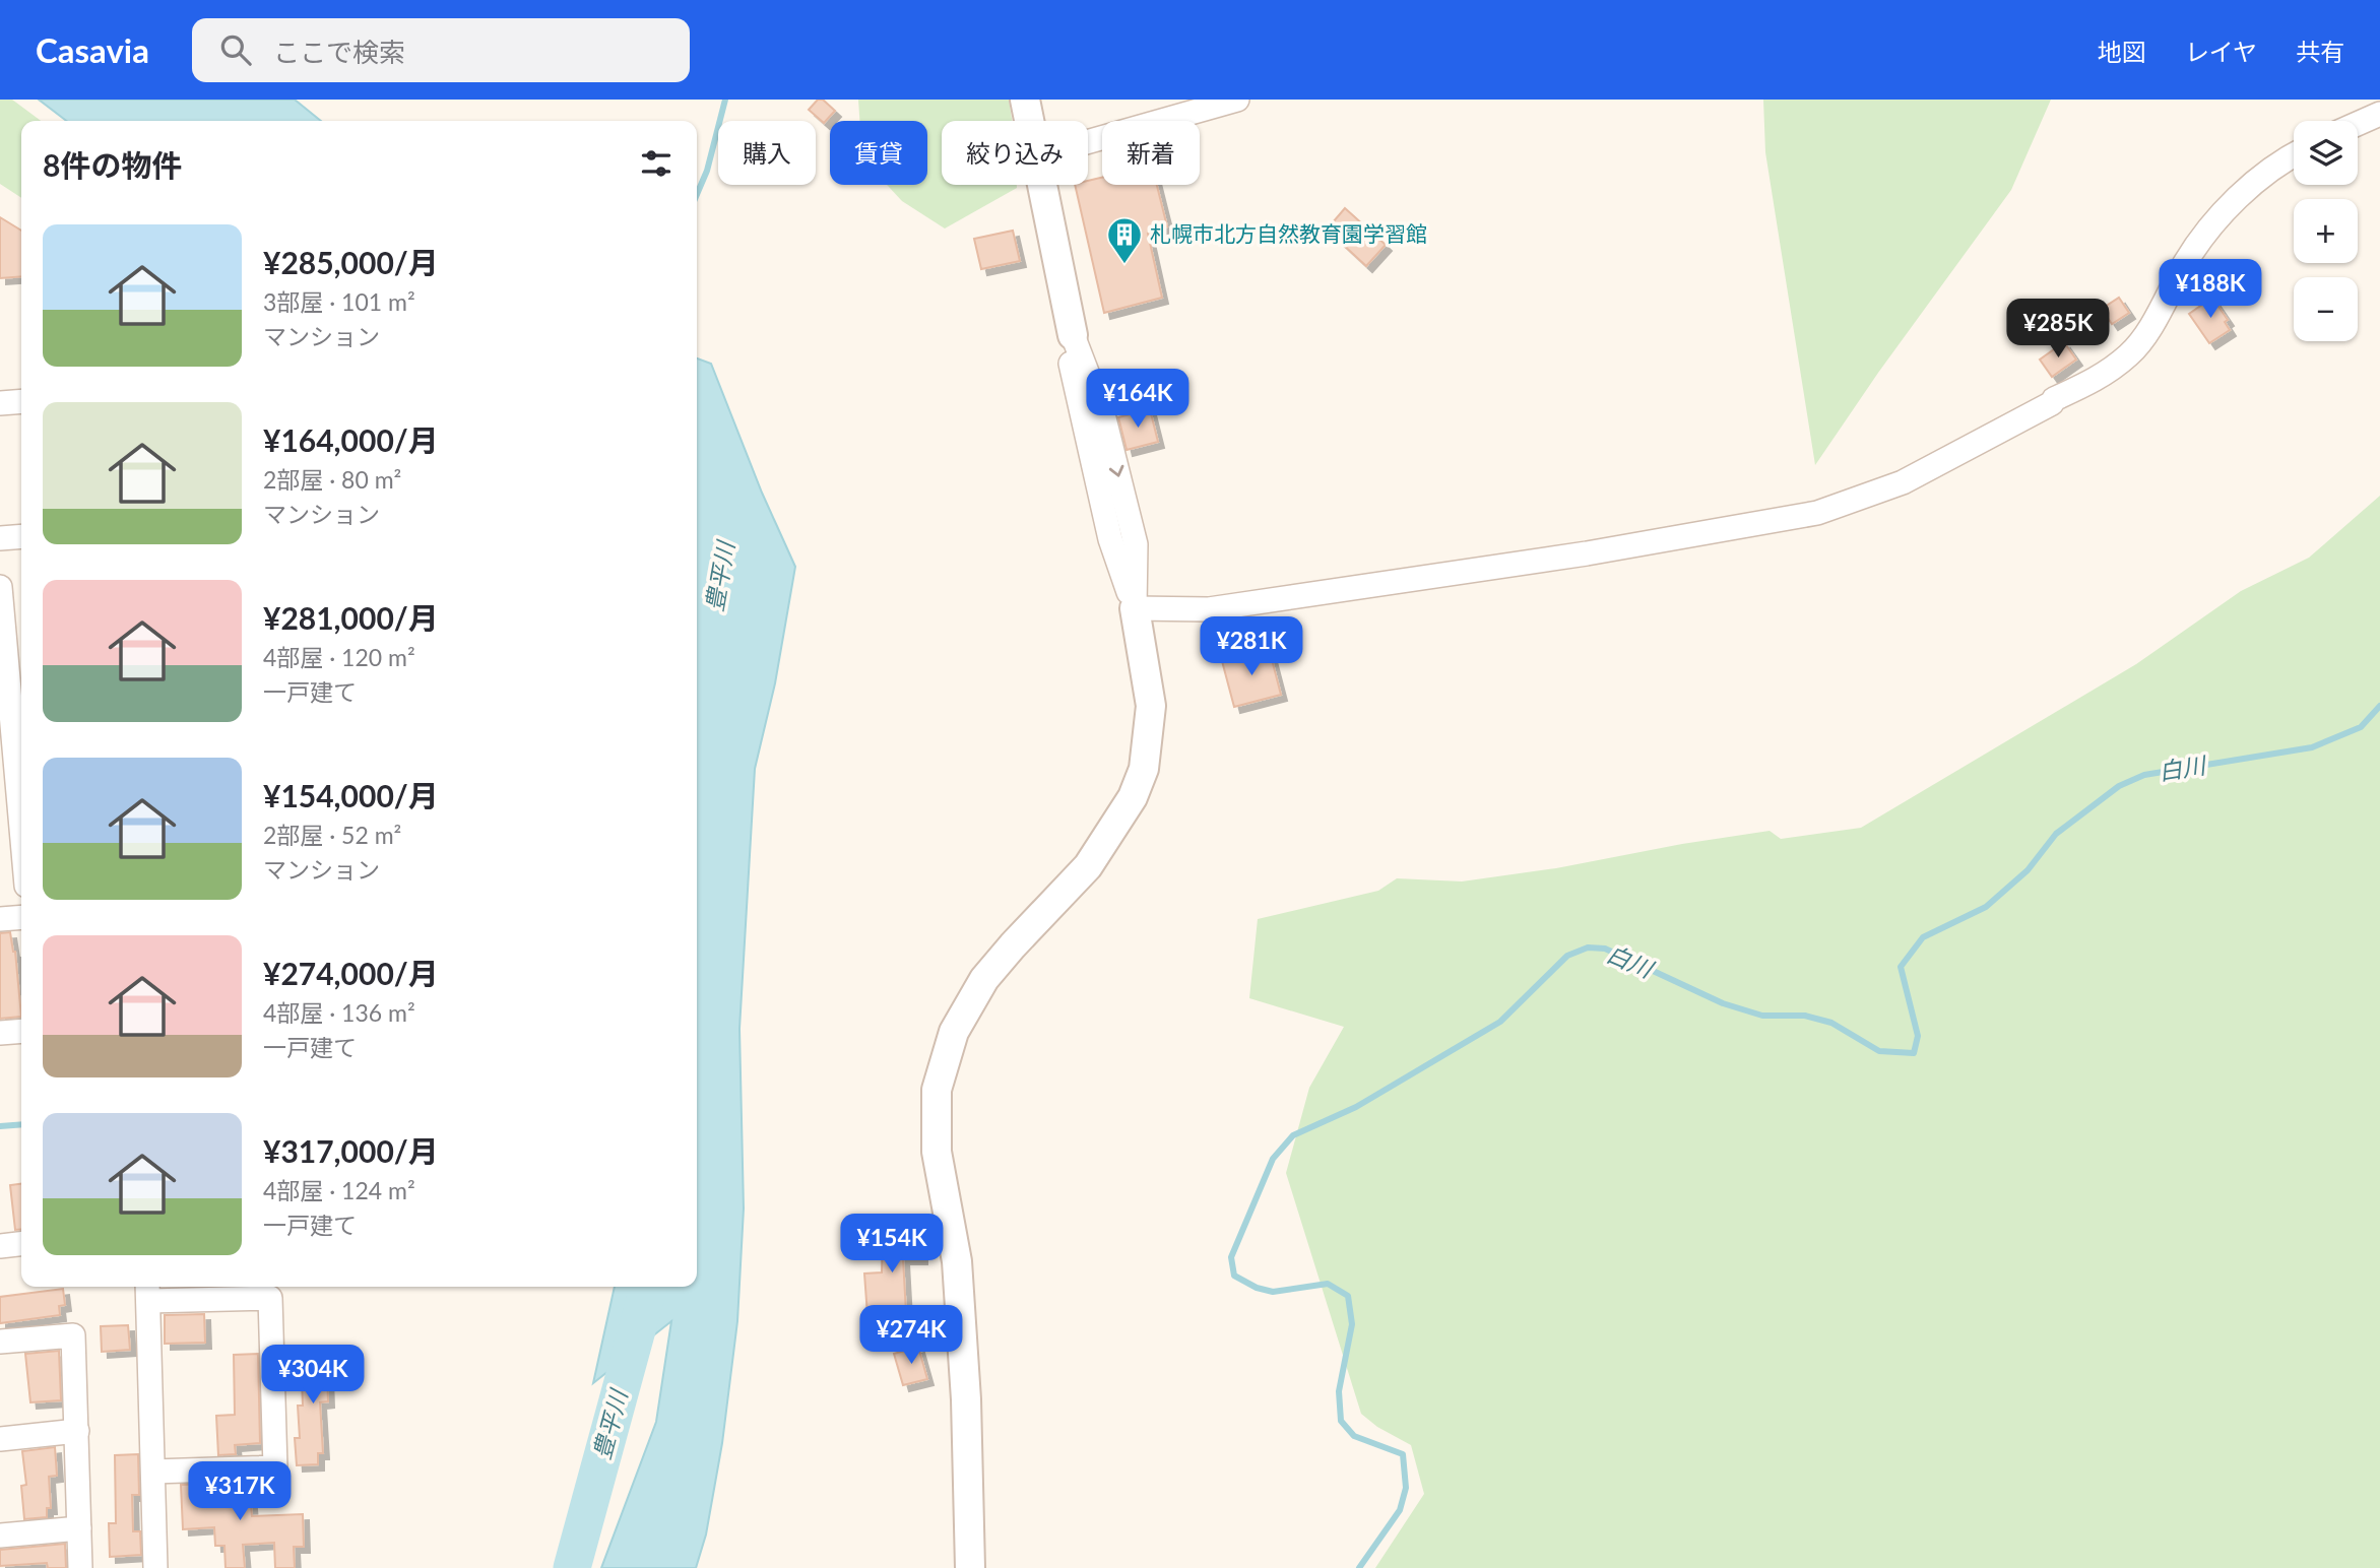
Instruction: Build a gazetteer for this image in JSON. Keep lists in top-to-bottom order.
{
  "water": ["豊平川", "白川"],
  "places": {
    "building": ["札幌市北方自然教育園学習館"]
  },
  "page": {
    "header": "Casavia",
    "search": "ここで検索",
    "nav": ["地図", "レイヤ", "共有"],
    "map_buttons": ["+", "−"],
    "chip": [
      "購入",
      "賃貸",
      "絞り込み",
      "新着"
    ],
    "heading": "8件の物件",
    "list": [
      {
        "name": "¥285,000/月",
        "note": "3部屋 · 101 m² · マンション"
      },
      {
        "name": "¥164,000/月",
        "note": "2部屋 · 80 m² · マンション"
      },
      {
        "name": "¥281,000/月",
        "note": "4部屋 · 120 m² · 一戸建て"
      },
      {
        "name": "¥154,000/月",
        "note": "2部屋 · 52 m² · マンション"
      },
      {
        "name": "¥274,000/月",
        "note": "4部屋 · 136 m² · 一戸建て"
      },
      {
        "name": "¥317,000/月",
        "note": "4部屋 · 124 m² · 一戸建て"
      }
    ],
    "price": [
      "¥188K",
      "¥285K",
      "¥164K",
      "¥281K",
      "¥154K",
      "¥274K",
      "¥304K",
      "¥317K"
    ]
  }
}
